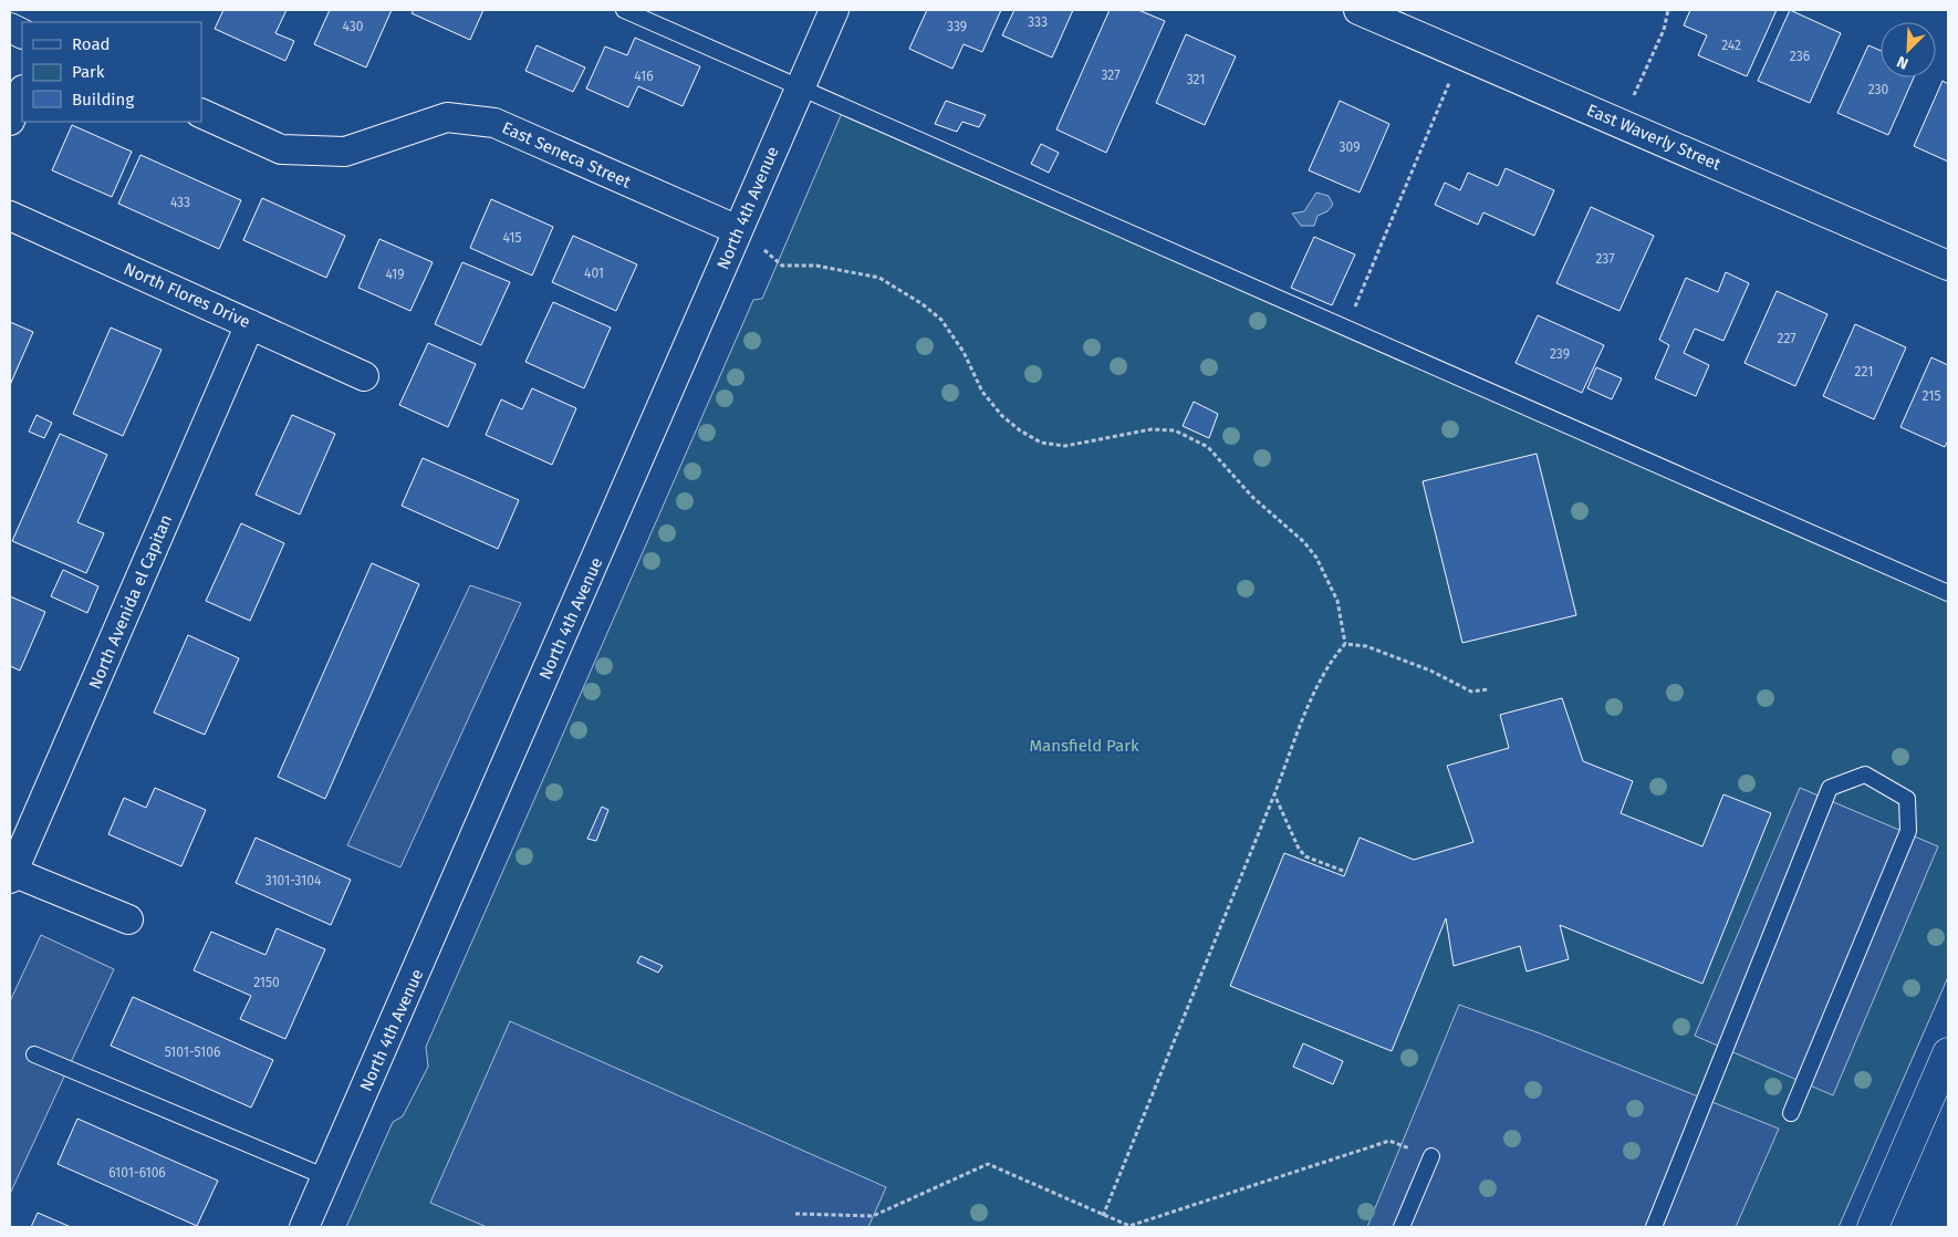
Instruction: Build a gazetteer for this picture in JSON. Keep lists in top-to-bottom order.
{
  "streets": {
    "street": [
      "East Waverly Street",
      "East Seneca Street",
      "North 4th Avenue",
      "North Flores Drive",
      "North Avenida el Capitan"
    ]
  },
  "crossings": [
    ["East Seneca Street", "North 4th Avenue"],
    ["North Flores Drive", "North Avenida el Capitan"]
  ],
  "parks": ["Mansfield Park"],
  "house_numbers": [
    "333",
    "430",
    "339",
    "242",
    "236",
    "327",
    "416",
    "321",
    "230",
    "309",
    "433",
    "415",
    "237",
    "401",
    "419",
    "227",
    "239",
    "221",
    "215",
    "3101-3104",
    "2150",
    "5101-5106",
    "6101-6106"
  ],
  "legend": ["Road", "Park", "Building"],
  "north": "bottom left"
}
